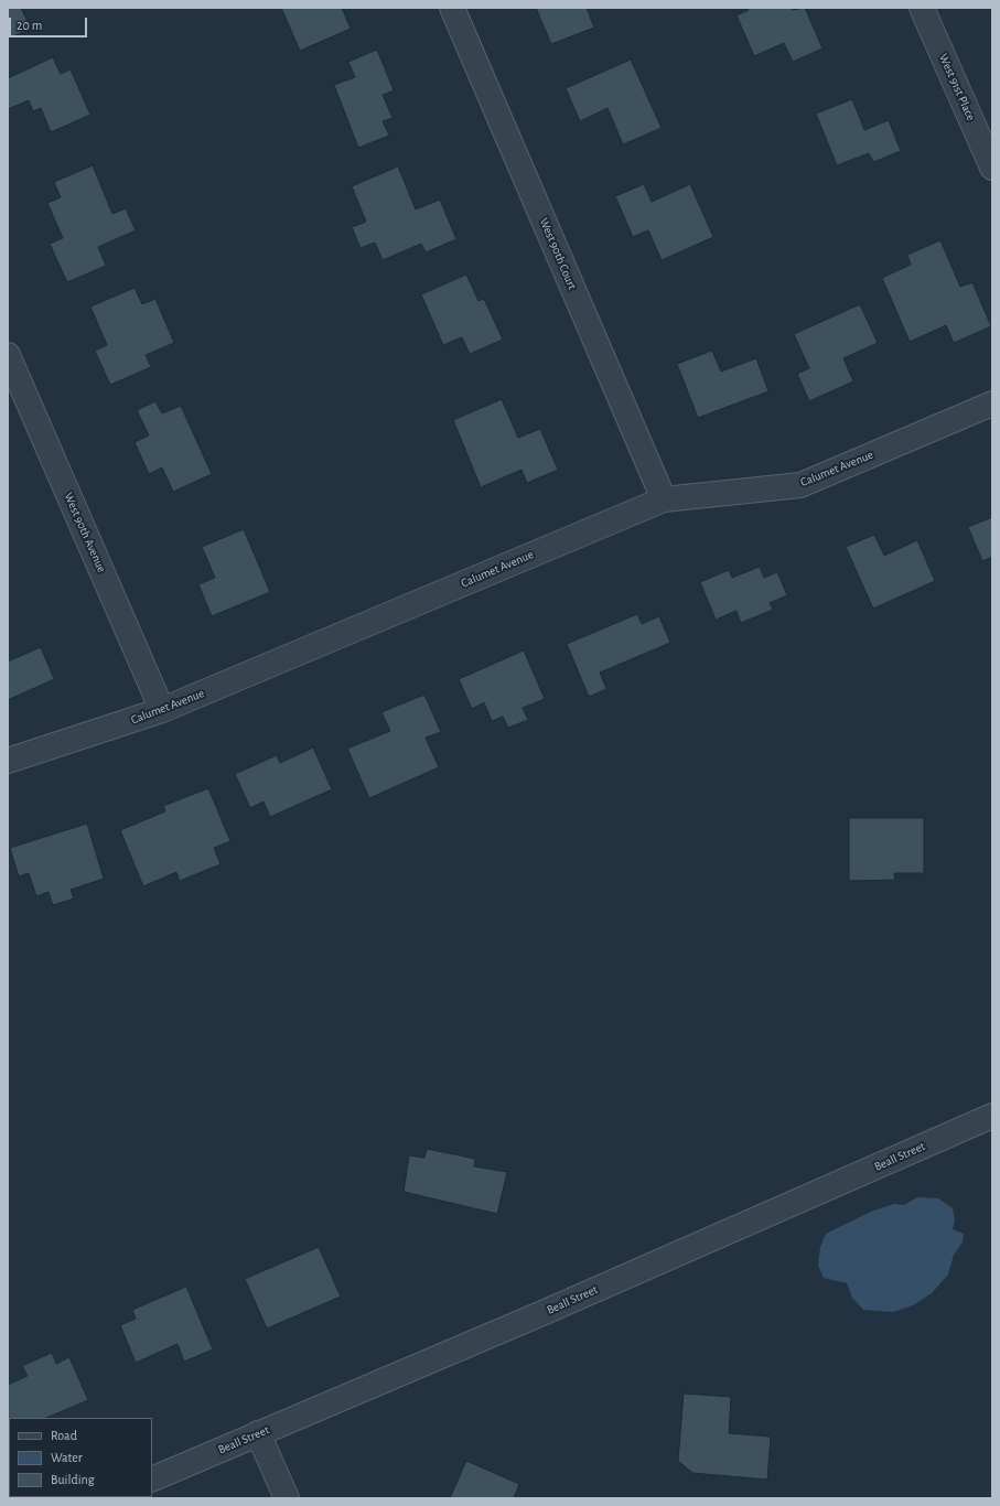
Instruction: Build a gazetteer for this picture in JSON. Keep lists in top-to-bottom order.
{
  "streets": {
    "street": [
      "West 91st Place",
      "West 90th Court",
      "Calumet Avenue",
      "West 90th Avenue",
      "Beall Street"
    ]
  },
  "crossings": [
    ["West 90th Court", "Calumet Avenue"],
    ["Calumet Avenue", "West 90th Avenue"]
  ],
  "legend": ["Road", "Water", "Building"],
  "scale_bar": "20 m"
}
